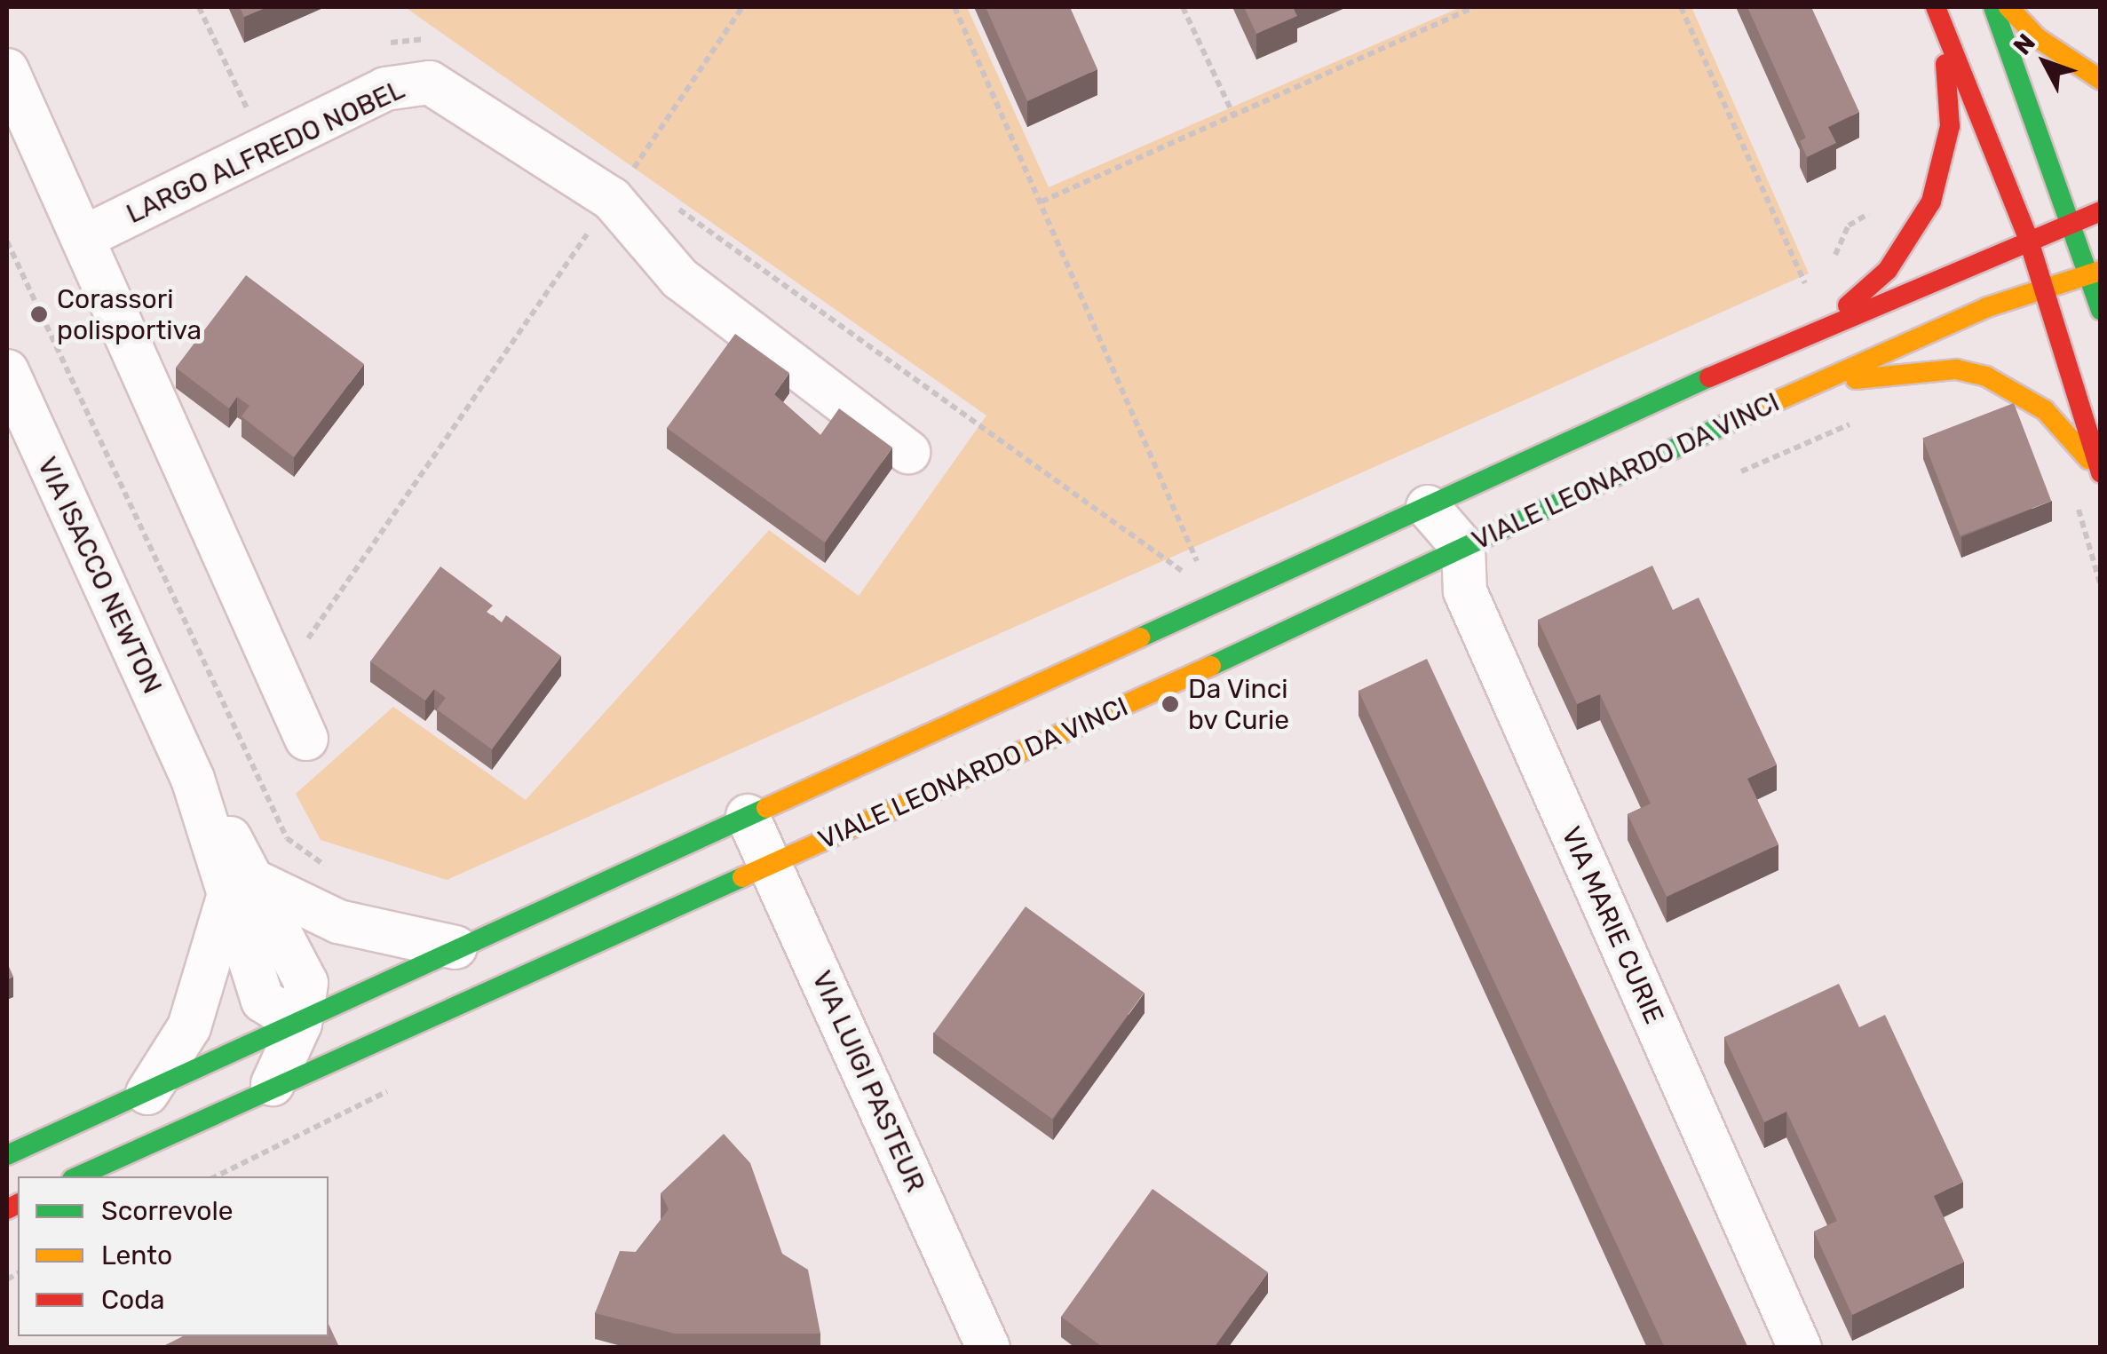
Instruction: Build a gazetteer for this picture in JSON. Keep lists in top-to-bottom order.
{
  "streets": {
    "street": [
      "LARGO ALFREDO NOBEL",
      "VIALE LEONARDO DA VINCI",
      "VIA ISACCO NEWTON",
      "VIA MARIE CURIE",
      "VIA LUIGI PASTEUR"
    ]
  },
  "crossings": [
    ["VIALE LEONARDO DA VINCI", "VIA ISACCO NEWTON"],
    ["VIALE LEONARDO DA VINCI", "VIA MARIE CURIE"],
    ["VIALE LEONARDO DA VINCI", "VIA LUIGI PASTEUR"]
  ],
  "places": ["Corassori polisportiva", "Da Vinci bv Curie"],
  "legend": ["Scorrevole", "Lento", "Coda"],
  "north": "top left"
}
